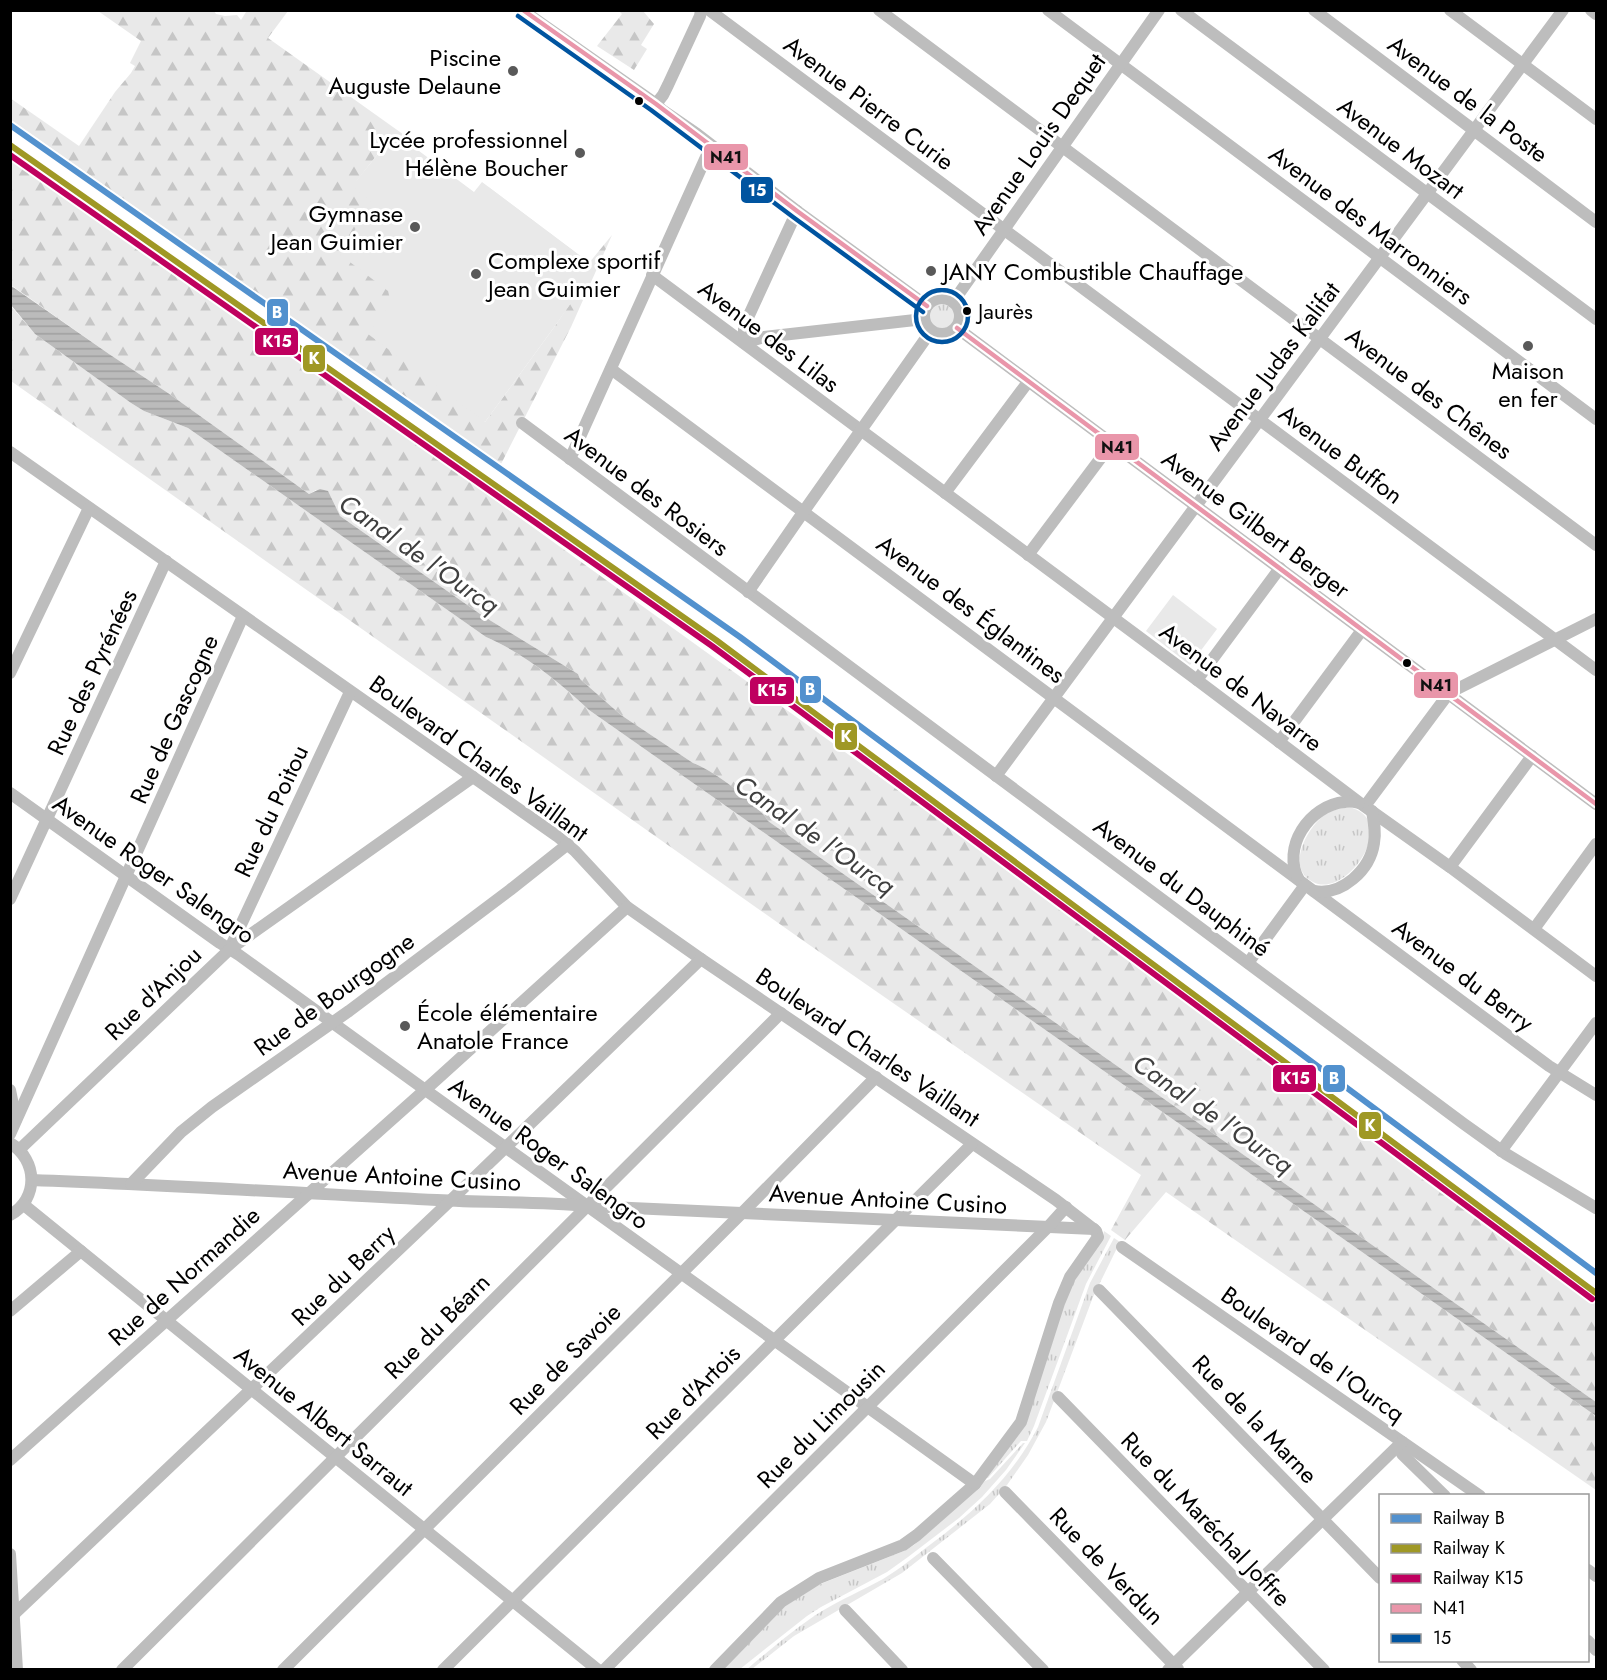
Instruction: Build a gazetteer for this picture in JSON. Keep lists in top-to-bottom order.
{
  "streets": {
    "street": [
      "Avenue de la Poste",
      "Avenue Pierre Curie",
      "Avenue Louis Dequet",
      "Avenue Mozart",
      "Avenue des Marronniers",
      "Avenue des Lilas",
      "Avenue Judas Kalifat",
      "Avenue des Chênes",
      "Avenue Buffon",
      "Avenue des Rosiers",
      "Avenue Gilbert Berger",
      "Avenue des Églantines",
      "Rue des Pyrénées",
      "Avenue de Navarre",
      "Rue de Gascogne",
      "Boulevard Charles Vaillant",
      "Rue du Poitou",
      "Avenue Roger Salengro",
      "Avenue du Dauphiné",
      "Avenue du Berry",
      "Rue d'Anjou",
      "Rue de Bourgogne",
      "Avenue Antoine Cusino",
      "Rue du Berry",
      "Rue de Normandie",
      "Rue du Béarn",
      "Boulevard de l'Ourcq",
      "Rue de Savoie",
      "Rue d'Artois",
      "Rue de la Marne",
      "Avenue Albert Sarraut",
      "Rue du Limousin",
      "Rue du Maréchal Joffre",
      "Rue de Verdun"
    ]
  },
  "crossings": [
    ["Avenue de la Poste", "Avenue Judas Kalifat"],
    ["Avenue Pierre Curie", "Avenue Louis Dequet"],
    ["Avenue Pierre Curie", "Avenue Buffon"],
    ["Avenue Louis Dequet", "Avenue des Marronniers"],
    ["Avenue Louis Dequet", "Avenue des Chênes"],
    ["Avenue Louis Dequet", "Avenue Buffon"],
    ["Avenue Louis Dequet", "Avenue Gilbert Berger"],
    ["Avenue Mozart", "Avenue Judas Kalifat"],
    ["Avenue des Marronniers", "Avenue Judas Kalifat"],
    ["Avenue des Lilas", "Avenue de Navarre"],
    ["Avenue Judas Kalifat", "Avenue des Chênes"],
    ["Avenue Judas Kalifat", "Avenue Buffon"],
    ["Avenue Judas Kalifat", "Avenue Gilbert Berger"],
    ["Avenue Judas Kalifat", "Avenue des Églantines"],
    ["Avenue Judas Kalifat", "Avenue de Navarre"],
    ["Avenue Judas Kalifat", "Avenue du Dauphiné"],
    ["Avenue des Rosiers", "Avenue du Dauphiné"],
    ["Avenue des Églantines", "Avenue de Navarre"],
    ["Avenue des Églantines", "Avenue du Berry"],
    ["Rue des Pyrénées", "Boulevard Charles Vaillant"],
    ["Rue des Pyrénées", "Avenue Roger Salengro"],
    ["Avenue de Navarre", "Avenue du Berry"],
    ["Rue de Gascogne", "Boulevard Charles Vaillant"],
    ["Rue de Gascogne", "Avenue Roger Salengro"],
    ["Boulevard Charles Vaillant", "Rue du Poitou"],
    ["Boulevard Charles Vaillant", "Rue d'Anjou"],
    ["Boulevard Charles Vaillant", "Rue de Bourgogne"],
    ["Boulevard Charles Vaillant", "Avenue Antoine Cusino"],
    ["Boulevard Charles Vaillant", "Rue du Berry"],
    ["Boulevard Charles Vaillant", "Rue de Normandie"],
    ["Boulevard Charles Vaillant", "Rue du Béarn"],
    ["Boulevard Charles Vaillant", "Rue de Savoie"],
    ["Boulevard Charles Vaillant", "Rue d'Artois"],
    ["Boulevard Charles Vaillant", "Rue du Limousin"],
    ["Rue du Poitou", "Avenue Roger Salengro"],
    ["Rue du Poitou", "Rue d'Anjou"],
    ["Avenue Roger Salengro", "Rue d'Anjou"],
    ["Avenue Roger Salengro", "Rue de Bourgogne"],
    ["Avenue Roger Salengro", "Avenue Antoine Cusino"],
    ["Avenue Roger Salengro", "Rue du Berry"],
    ["Avenue Roger Salengro", "Rue de Normandie"],
    ["Avenue Roger Salengro", "Rue du Béarn"],
    ["Avenue Roger Salengro", "Rue de Savoie"],
    ["Avenue Roger Salengro", "Rue d'Artois"],
    ["Avenue Roger Salengro", "Rue du Limousin"],
    ["Rue de Bourgogne", "Avenue Antoine Cusino"],
    ["Avenue Antoine Cusino", "Rue du Berry"],
    ["Avenue Antoine Cusino", "Rue de Normandie"],
    ["Avenue Antoine Cusino", "Rue du Béarn"],
    ["Avenue Antoine Cusino", "Rue de Savoie"],
    ["Avenue Antoine Cusino", "Rue d'Artois"],
    ["Avenue Antoine Cusino", "Rue du Limousin"],
    ["Rue du Berry", "Avenue Albert Sarraut"],
    ["Rue de Normandie", "Avenue Albert Sarraut"],
    ["Rue du Béarn", "Avenue Albert Sarraut"],
    ["Rue de Savoie", "Avenue Albert Sarraut"],
    ["Rue d'Artois", "Avenue Albert Sarraut"]
  ],
  "water": ["Canal de l'Ourcq"],
  "places": [
    "Piscine Auguste Delaune",
    "Lycée professionnel Hélène Boucher",
    "Gymnase Jean Guimier",
    "JANY Combustible Chauffage",
    "Complexe sportif Jean Guimier",
    "Jaurès",
    "Maison en fer",
    "École élémentaire Anatole France"
  ],
  "lines": [
    "transit line N41",
    "transit line 15",
    "rail line B",
    "rail line K",
    "rail line K15"
  ],
  "legend": [
    "Railway B",
    "Railway K",
    "Railway K15",
    "N41",
    "15"
  ]
}
